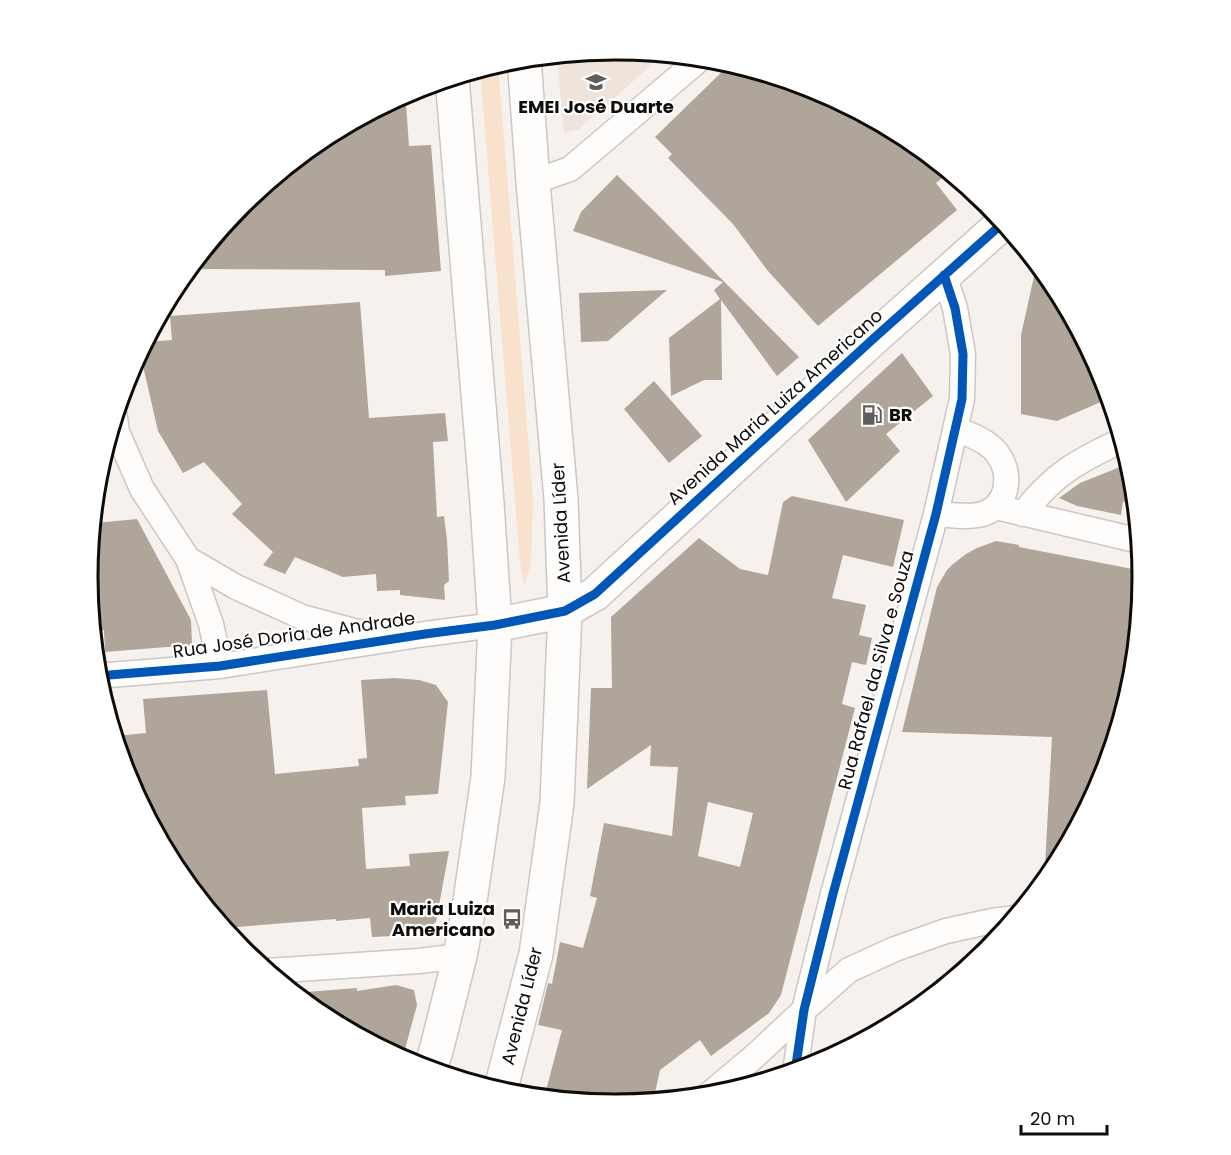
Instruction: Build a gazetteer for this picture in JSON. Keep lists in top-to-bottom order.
{
  "streets": {
    "main road": ["Avenida Maria Luiza Americano", "Avenida Líder"],
    "street": ["Rua José Doria de Andrade", "Rua Rafael da Silva e Souza"]
  },
  "crossings": [
    ["Avenida Maria Luiza Americano", "Avenida Líder"],
    ["Avenida Maria Luiza Americano", "Rua José Doria de Andrade"],
    ["Avenida Maria Luiza Americano", "Rua Rafael da Silva e Souza"]
  ],
  "places": {
    "school or university": ["EMEI José Duarte"],
    "fuel station": ["BR"],
    "bus stop": ["Maria Luiza Americano"]
  },
  "scale_bar": "20 m"
}
